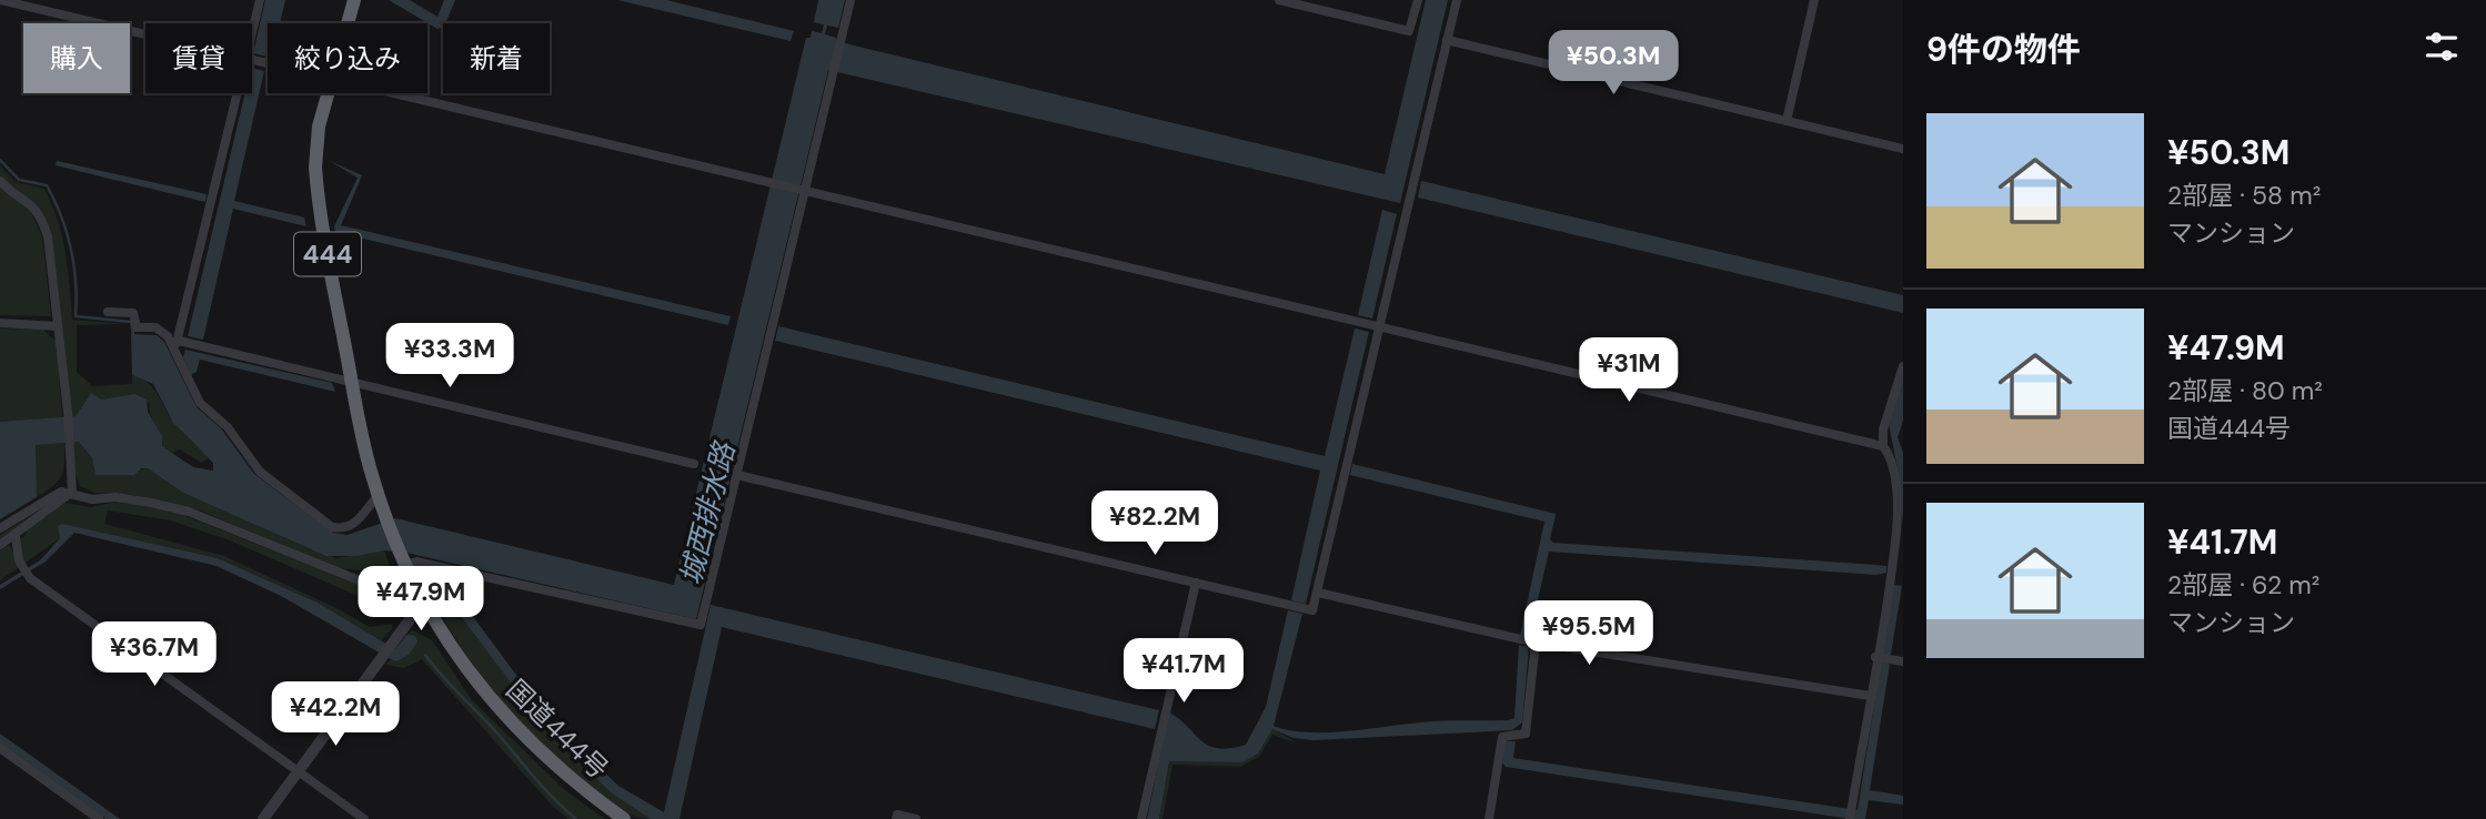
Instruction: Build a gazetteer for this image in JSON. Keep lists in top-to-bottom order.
{
  "streets": {
    "highway": ["444", "国道444号"]
  },
  "water": ["城西排水路"],
  "page": {
    "heading": "9件の物件",
    "chip": [
      "購入",
      "賃貸",
      "絞り込み",
      "新着"
    ],
    "price": [
      "¥50.3M",
      "¥33.3M",
      "¥31M",
      "¥82.2M",
      "¥47.9M",
      "¥95.5M",
      "¥36.7M",
      "¥41.7M",
      "¥42.2M"
    ],
    "list": [
      {
        "name": "¥50.3M",
        "note": "2部屋 · 58 m² · マンション"
      },
      {
        "name": "¥47.9M",
        "note": "2部屋 · 80 m² · 国道444号"
      },
      {
        "name": "¥41.7M",
        "note": "2部屋 · 62 m² · マンション"
      }
    ]
  }
}
